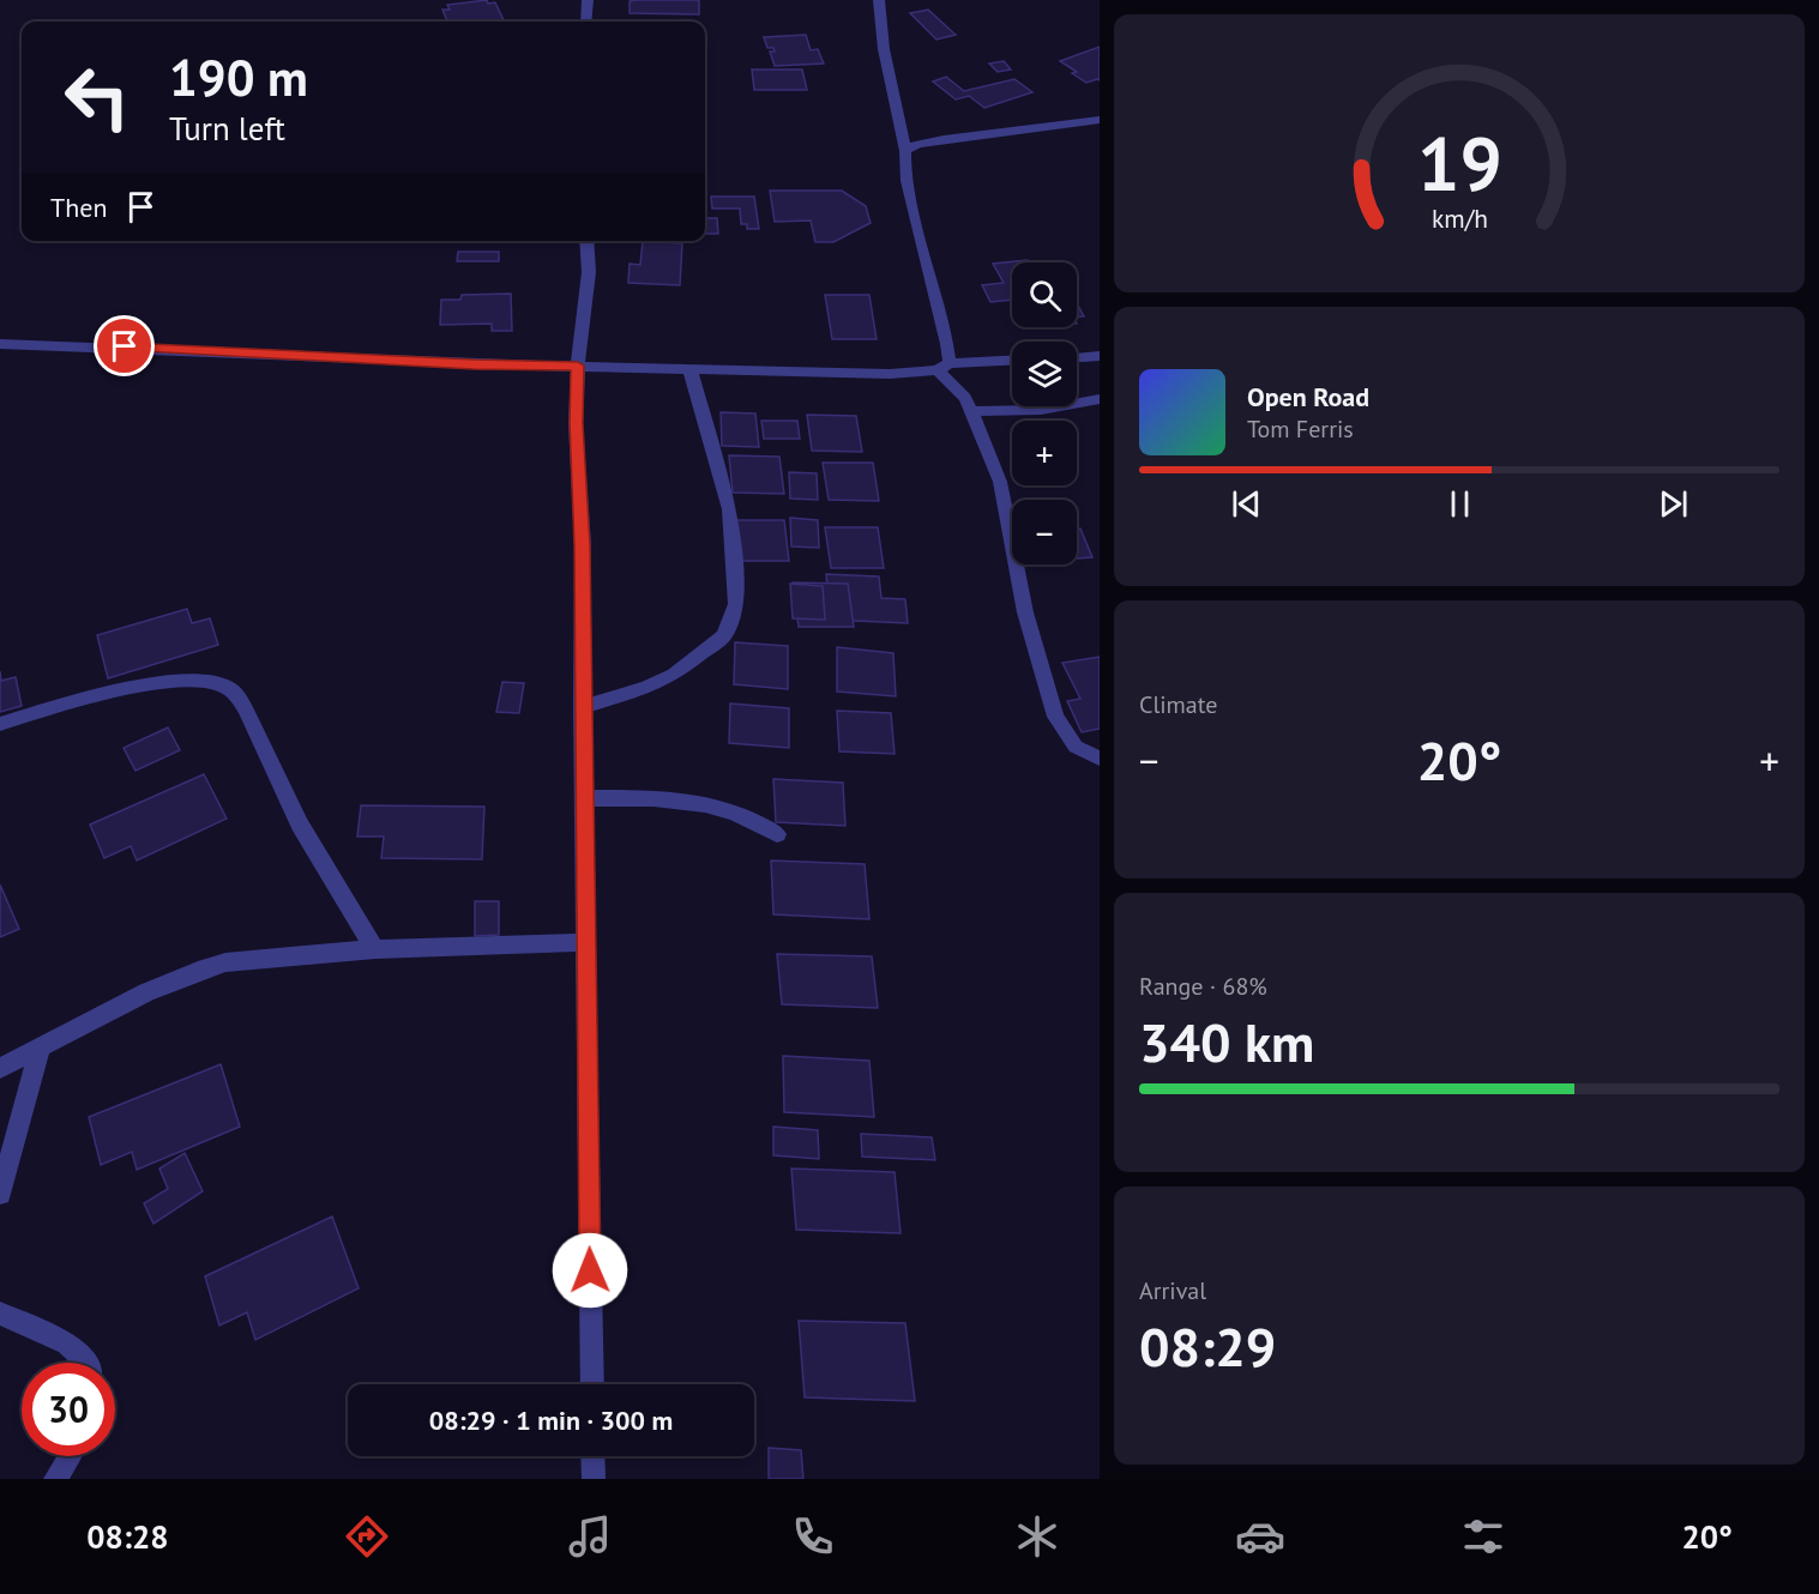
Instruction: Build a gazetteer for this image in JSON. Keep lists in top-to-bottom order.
{
  "page": {
    "turn": ["190 m", "Turn left"],
    "then": "Then",
    "map_buttons": ["+", "−"],
    "song": ["Open Road", "Tom Ferris"],
    "tile": [
      "Climate",
      ["Range · 68%", "340 km"],
      ["Arrival", "08:29"]
    ],
    "heat": ["−", "20°", "+"],
    "limit": "30",
    "trip": "08:29 · 1 min · 300 m",
    "tabs": ["08:28", "20°"],
    "gauge": ["19", "km/h"]
  }
}
